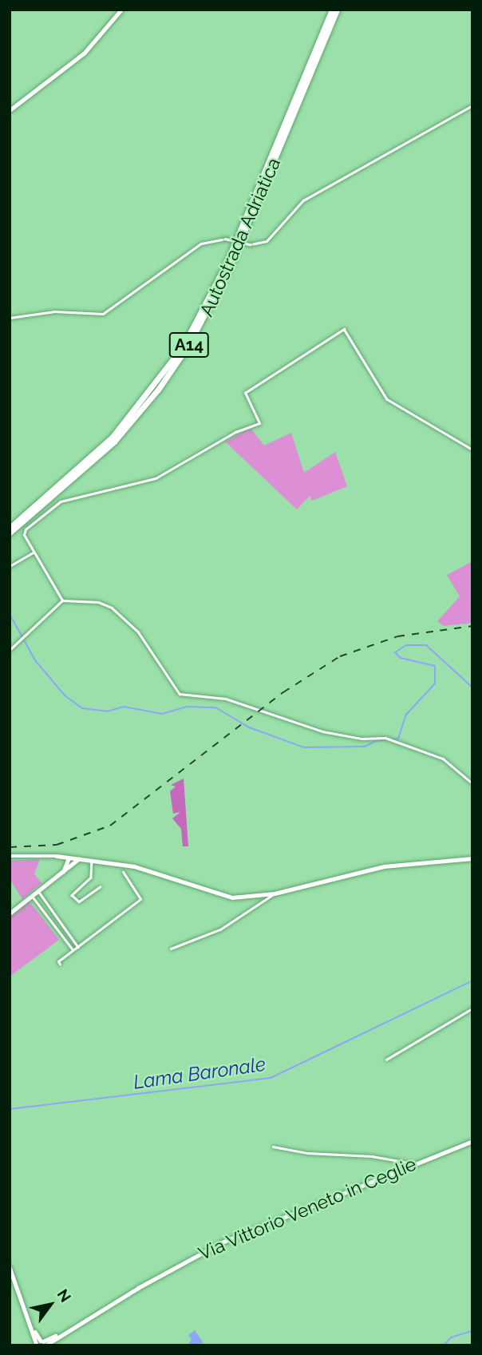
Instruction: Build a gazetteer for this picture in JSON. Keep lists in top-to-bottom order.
{
  "streets": {
    "highway": ["Autostrada Adriatica", "A14"],
    "main road": ["Via Vittorio Veneto in Ceglie"]
  },
  "water": ["Lama Baronale"],
  "north": "top right"
}
